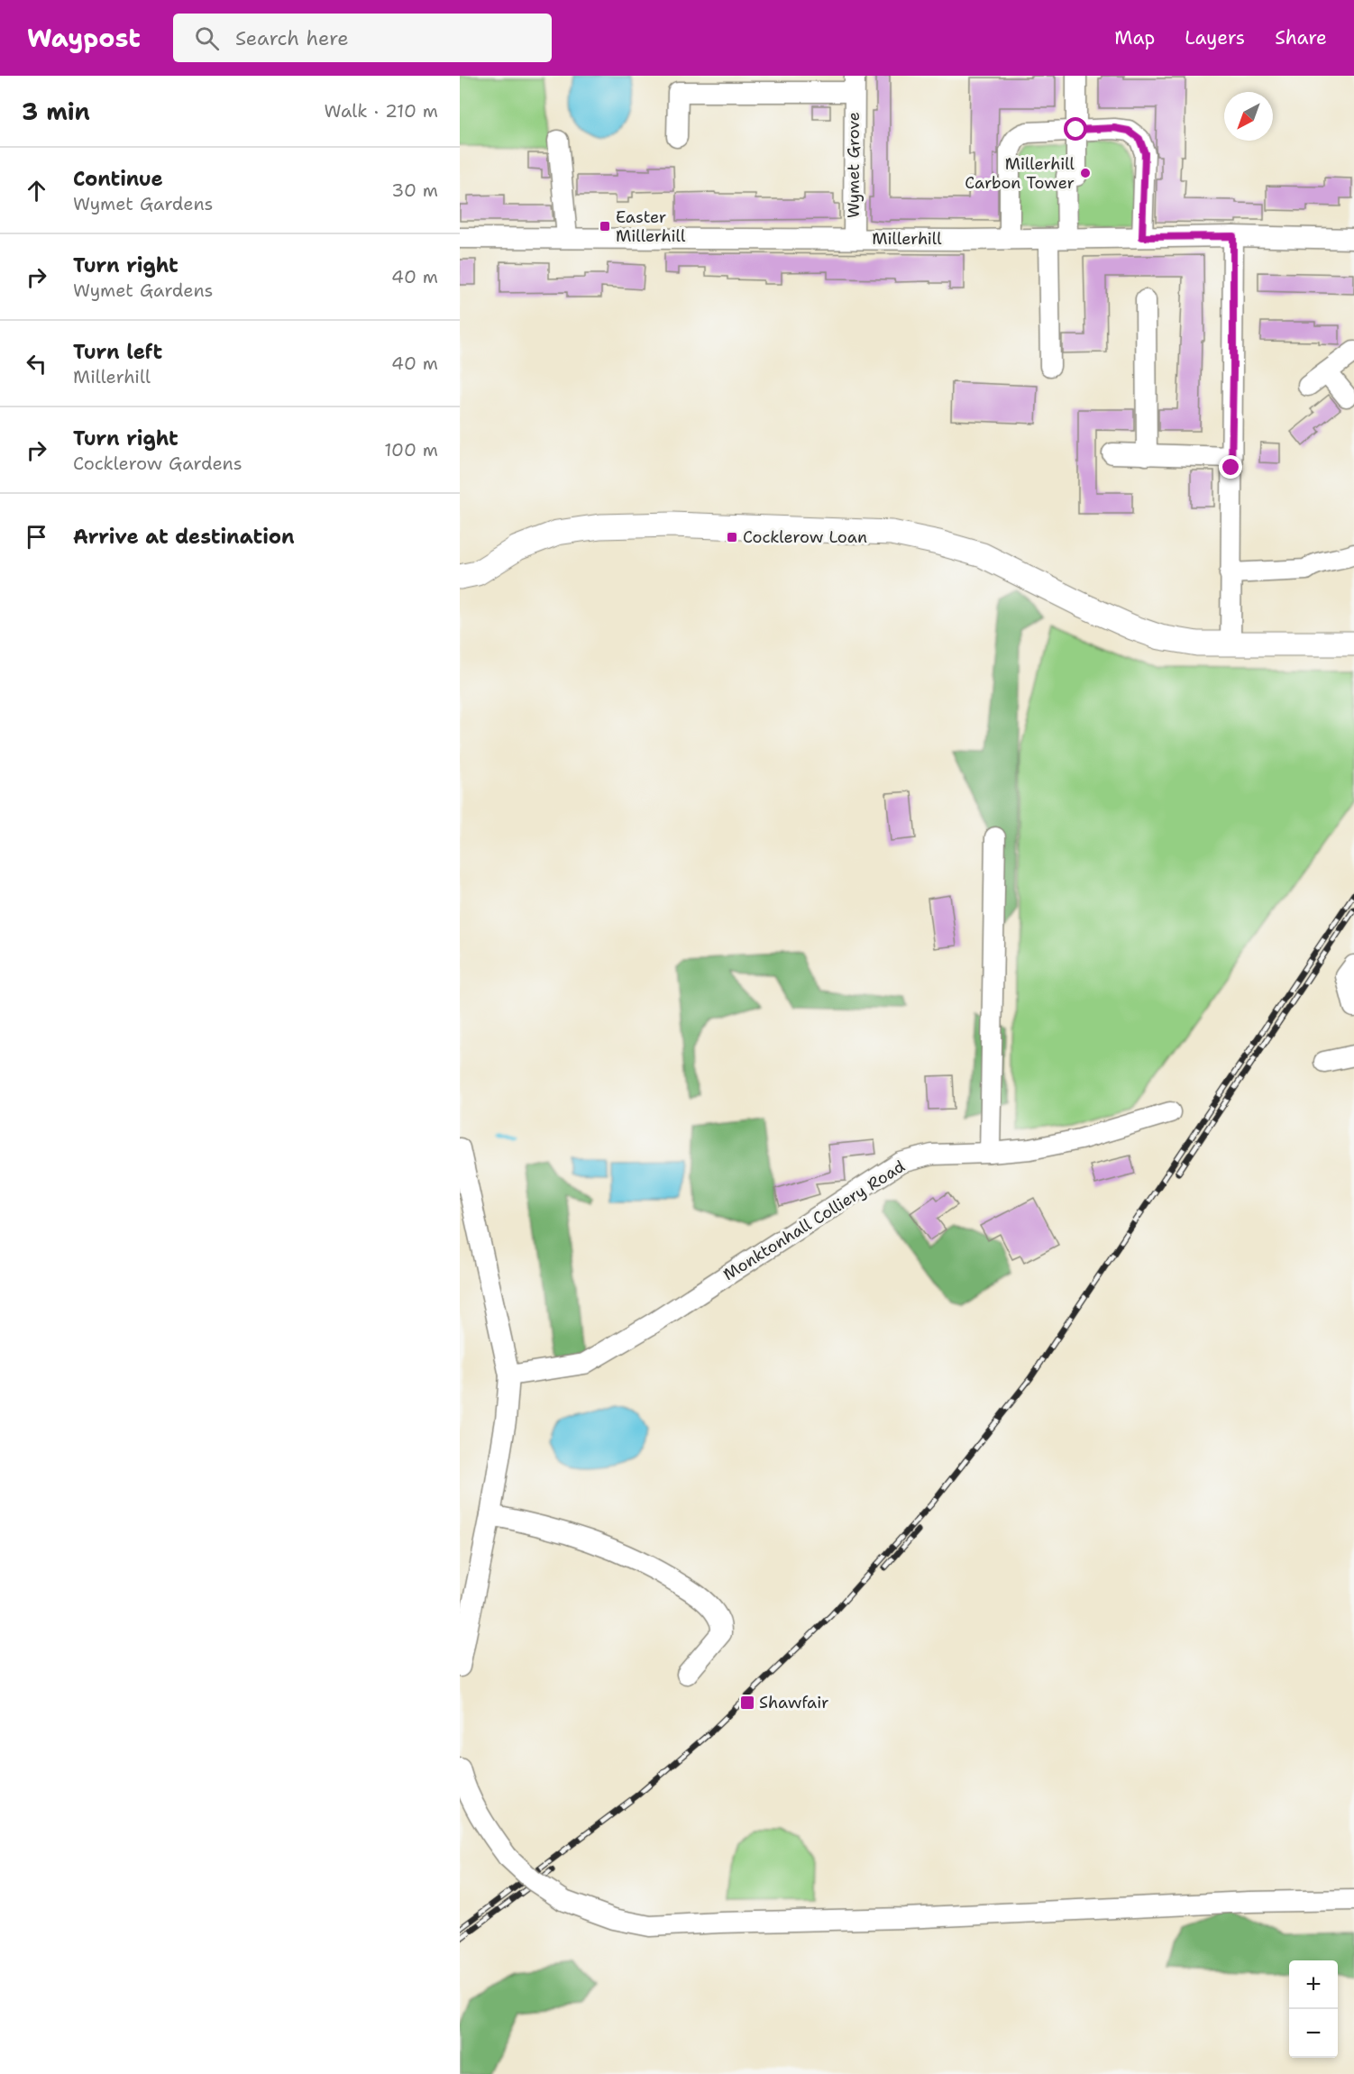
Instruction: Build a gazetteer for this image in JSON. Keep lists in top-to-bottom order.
{
  "streets": {
    "street": ["Wymet Grove", "Millerhill", "Monktonhall Colliery Road"]
  },
  "crossings": [
    ["Wymet Grove", "Millerhill"]
  ],
  "places": {
    "other": ["Millerhill Carbon Tower"],
    "transit": ["Easter Millerhill", "Cocklerow Loan", "Shawfair"]
  },
  "north": "bottom left",
  "page": {
    "header": "Waypost",
    "search": "Search here",
    "nav": ["Map", "Layers", "Share"],
    "heading": ["3 min", "Walk · 210 m"],
    "list": [
      ["Continue", "Wymet Gardens", "30 m"],
      ["Turn right", "Wymet Gardens", "40 m"],
      ["Turn left", "Millerhill", "40 m"],
      ["Turn right", "Cocklerow Gardens", "100 m"],
      "Arrive at destination"
    ],
    "map_buttons": ["+", "−"]
  }
}
